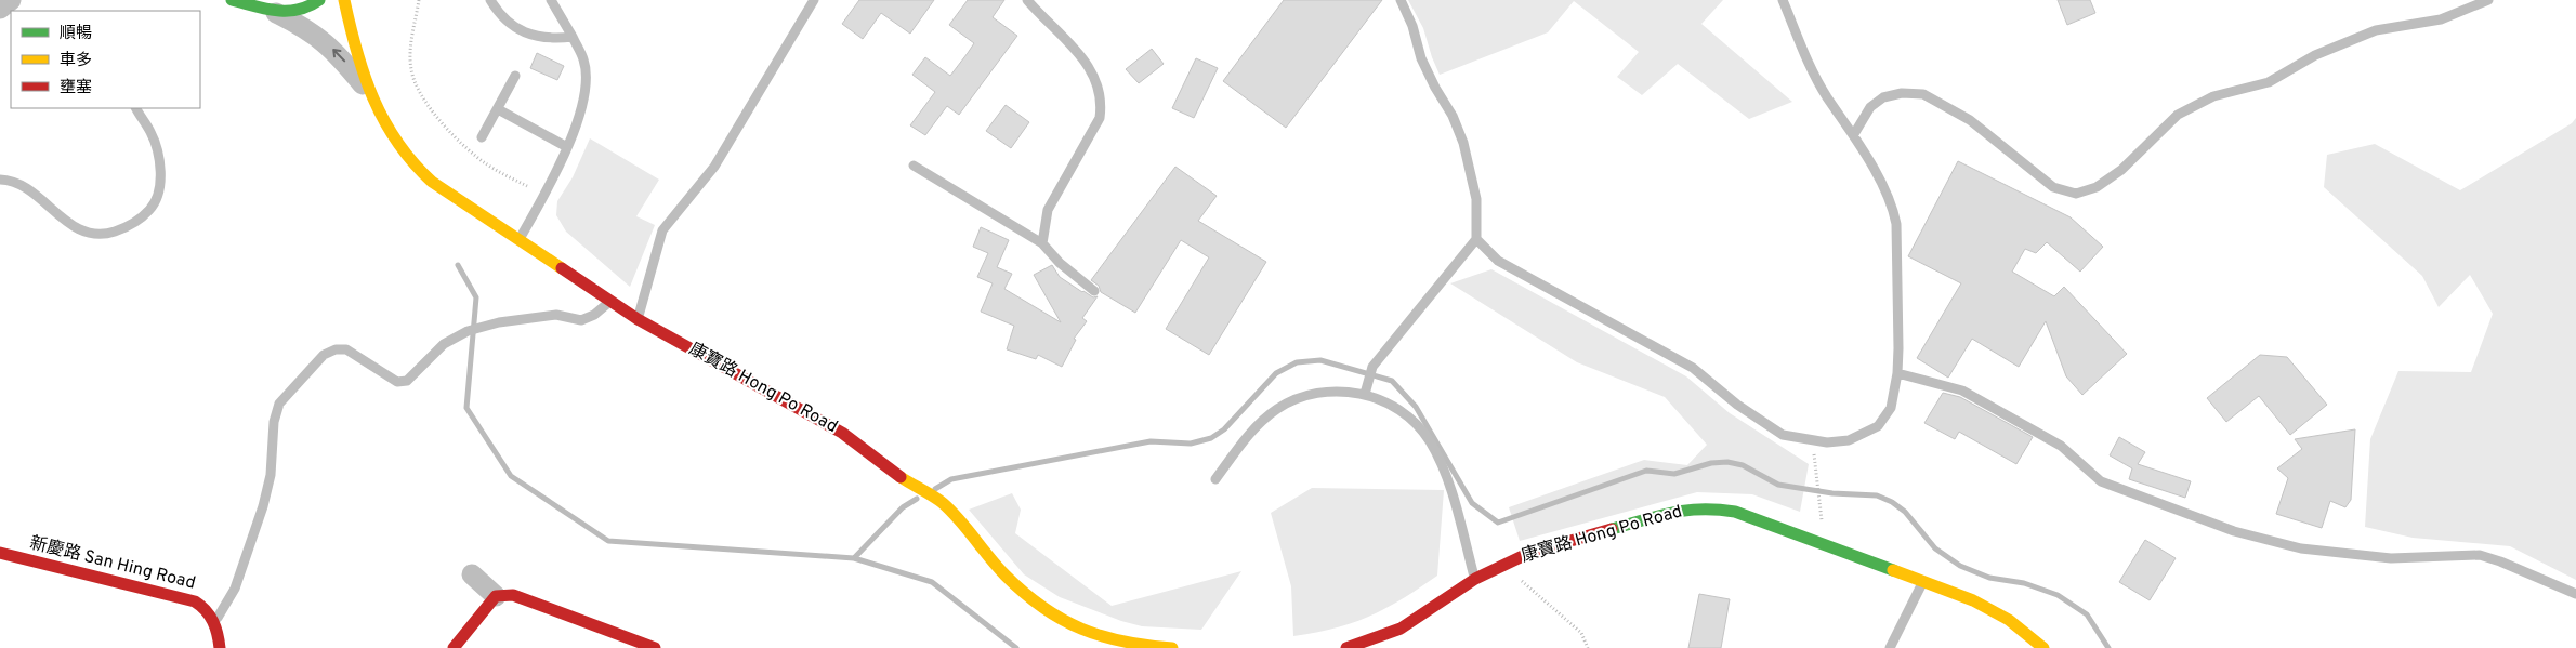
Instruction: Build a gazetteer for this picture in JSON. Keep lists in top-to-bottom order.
{
  "streets": {
    "street": ["康寶路 Hong Po Road", "新慶路 San Hing Road"]
  },
  "legend": ["順暢", "車多", "壅塞"]
}
